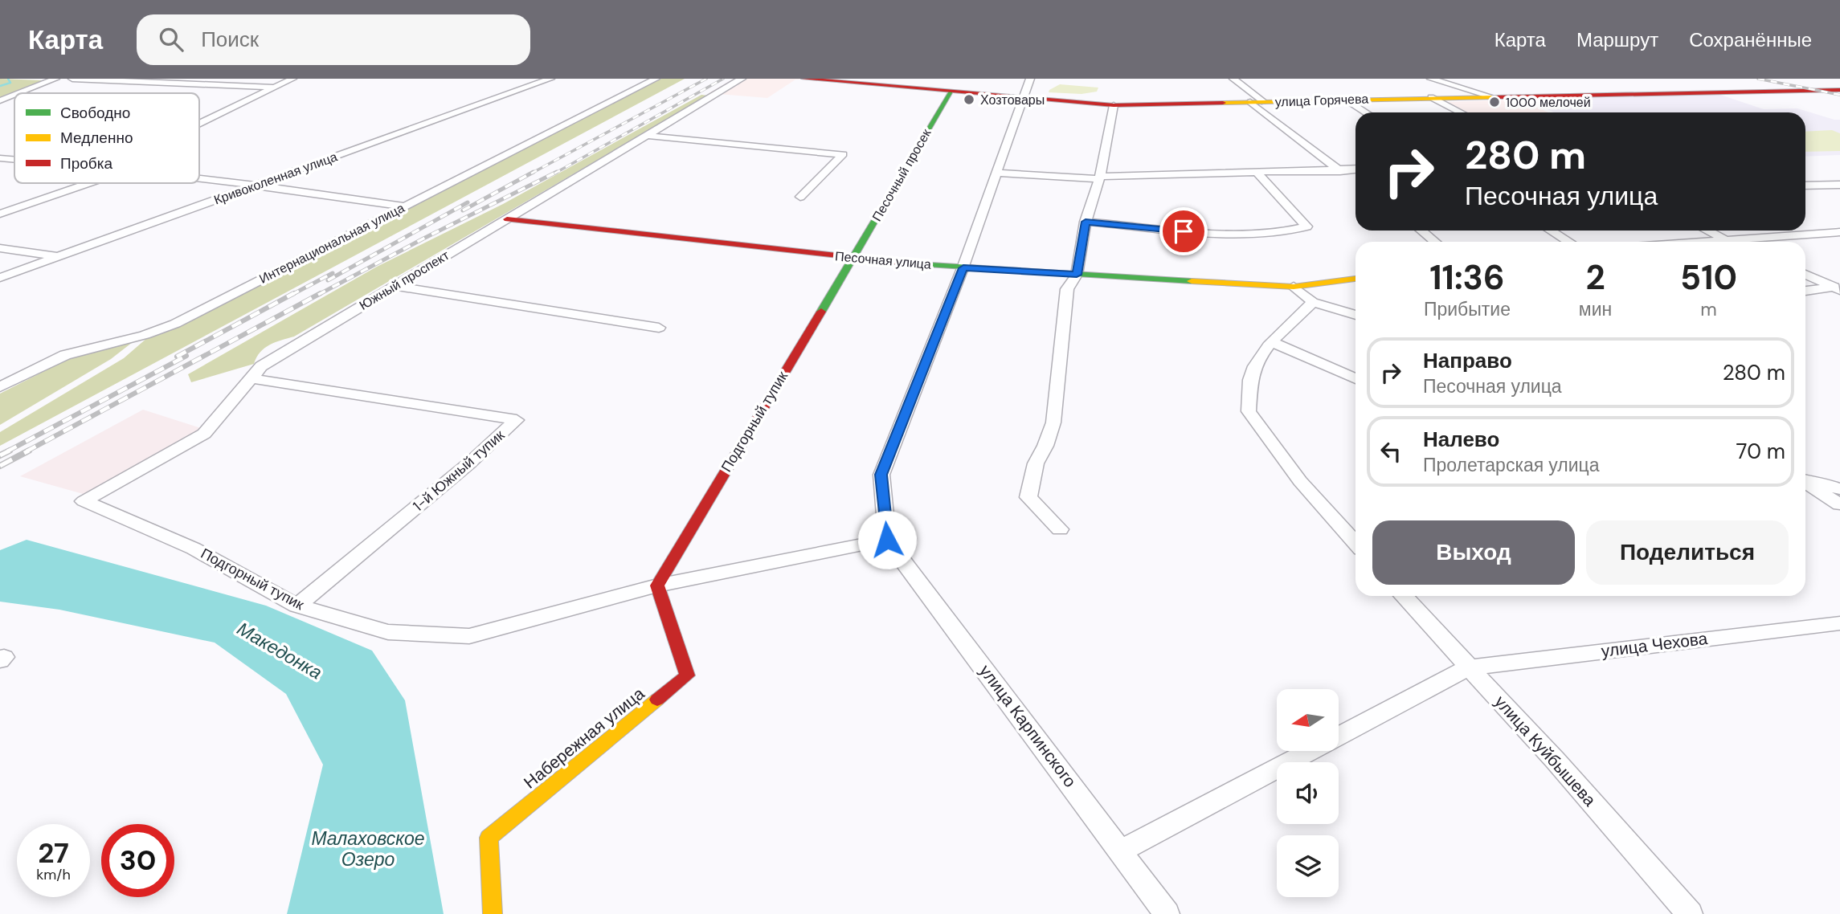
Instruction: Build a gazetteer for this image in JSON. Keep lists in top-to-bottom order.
{
  "streets": {
    "street": [
      "улица Горячева",
      "Песочный просек",
      "Кривоколенная улица",
      "Интернациональная улица",
      "Песочная улица",
      "Южный проспект",
      "Подгорный тупик",
      "1-й Южный тупик",
      "улица Чехова",
      "улица Карпинского",
      "Набережная улица",
      "улица Куйбышева"
    ]
  },
  "crossings": [
    ["улица Горячева", "Песочный просек"],
    ["Песочный просек", "Песочная улица"],
    ["Песочный просек", "Подгорный тупик"],
    ["Песочная улица", "Южный проспект"],
    ["Песочная улица", "Подгорный тупик"],
    ["Южный проспект", "Подгорный тупик"],
    ["Южный проспект", "1-й Южный тупик"],
    ["Подгорный тупик", "1-й Южный тупик"],
    ["Подгорный тупик", "улица Карпинского"],
    ["Подгорный тупик", "Набережная улица"],
    ["улица Чехова", "улица Куйбышева"]
  ],
  "water": ["Македонка", "Малаховское Озеро"],
  "places": ["Хозтовары", "1000 мелочей"],
  "legend": ["Свободно", "Медленно", "Пробка"],
  "north": "left",
  "page": {
    "header": "Карта",
    "search": "Поиск",
    "nav": ["Карта", "Маршрут", "Сохранённые"],
    "turn": ["280 m", "Песочная улица"],
    "eta": [
      "11:36",
      "Прибытие",
      "2",
      "мин",
      "510",
      "m"
    ],
    "list": [
      {
        "name": "Направо",
        "note": "Песочная улица",
        "value": "280 m"
      },
      {
        "name": "Налево",
        "note": "Пролетарская улица",
        "value": "70 m"
      }
    ],
    "buttons": ["Выход", "Поделиться"],
    "speed": "27 km/h",
    "limit": "30"
  }
}
